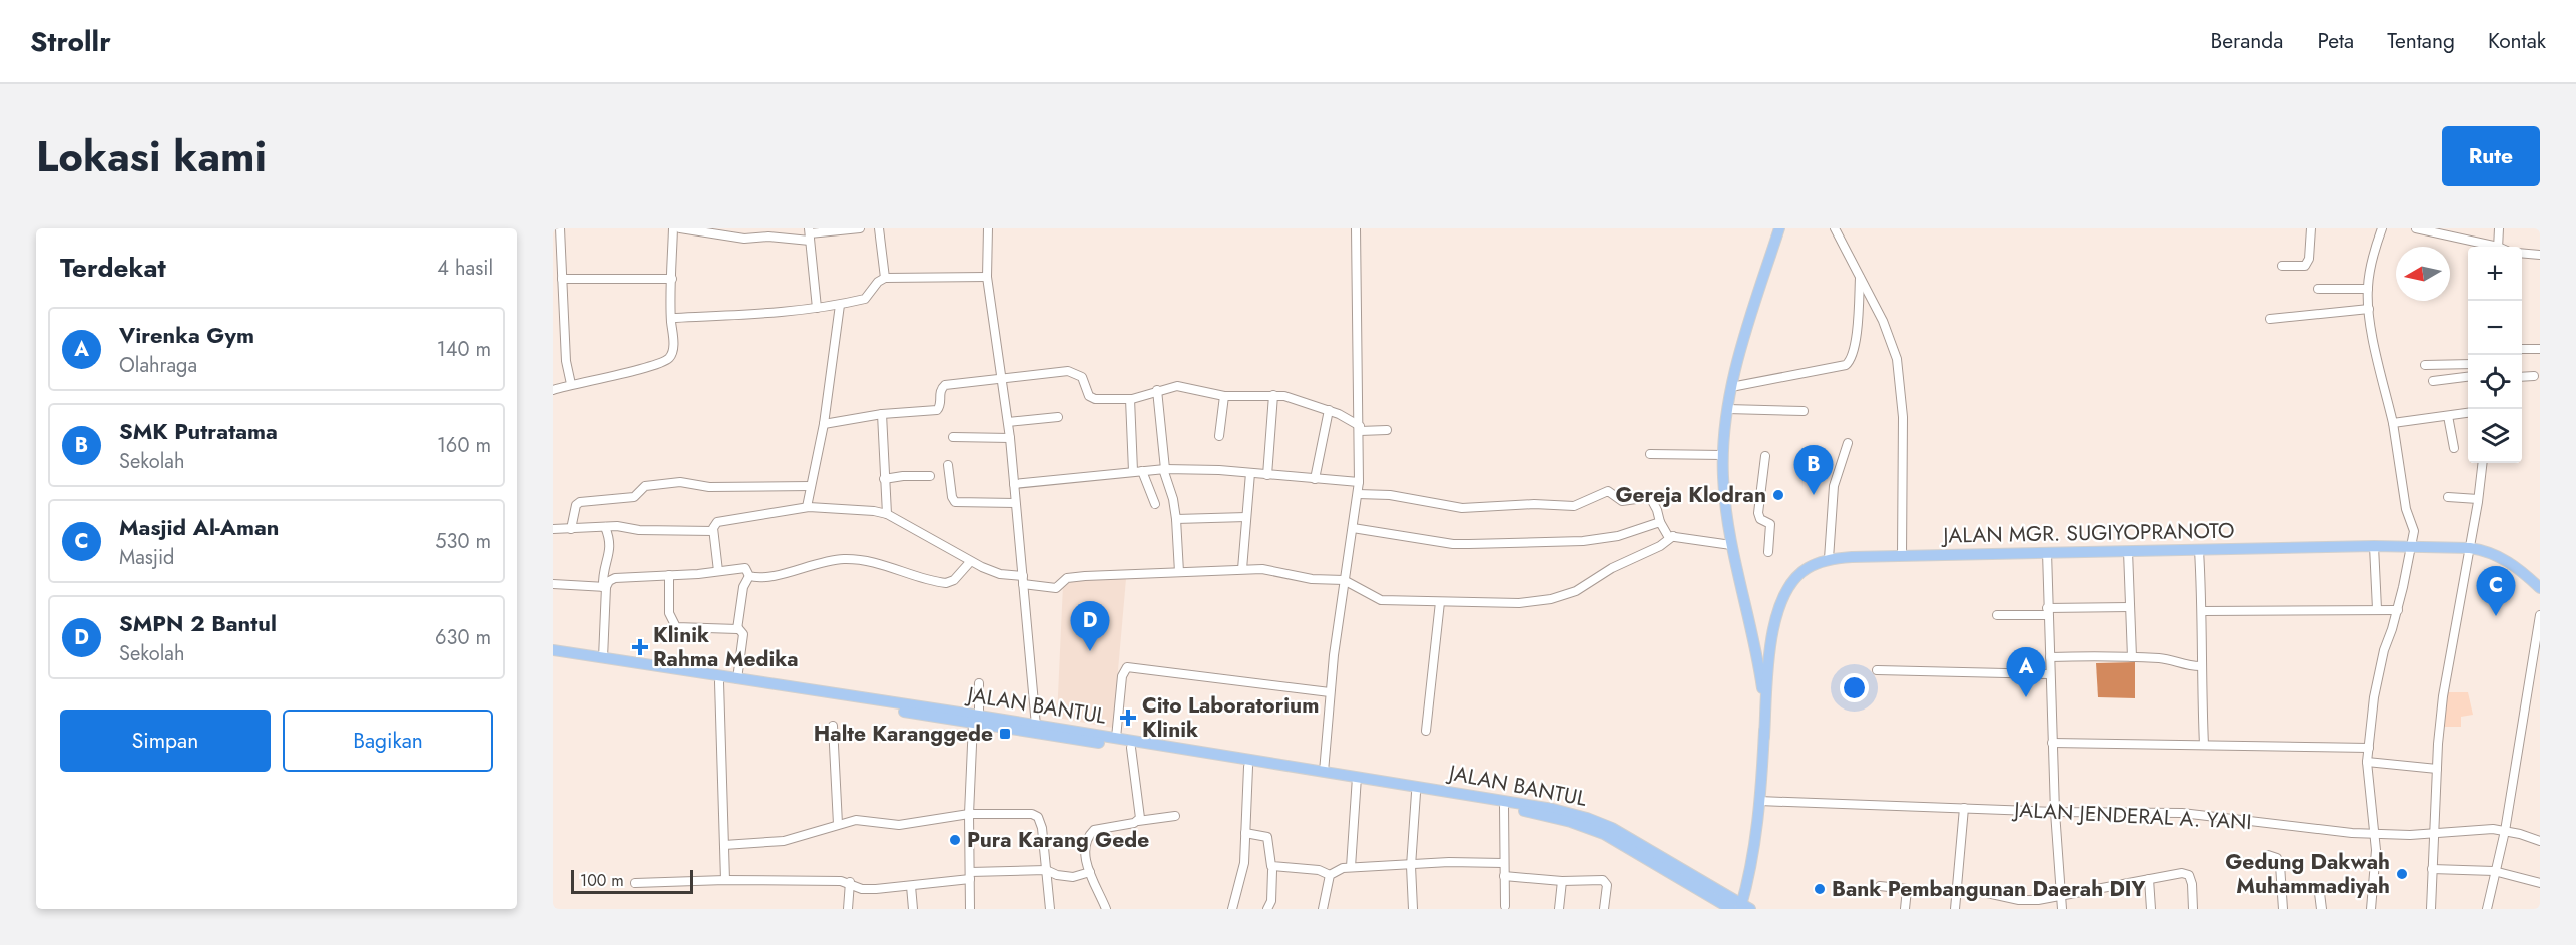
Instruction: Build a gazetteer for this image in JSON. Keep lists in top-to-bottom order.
{
  "streets": {
    "main road": ["JALAN MGR. SUGIYOPRANOTO", "JALAN BANTUL"],
    "street": ["JALAN JENDERAL A. YANI"]
  },
  "places": {
    "other": [
      "Gereja Klodran",
      "Pura Karang Gede",
      "Gedung Dakwah Muhammadiyah",
      "Bank Pembangunan Daerah DIY"
    ],
    "health": ["Klinik Rahma Medika", "Cito Laboratorium Klinik"],
    "transit": ["Halte Karanggede"]
  },
  "scale_bar": "100 m",
  "north": "left",
  "page": {
    "header": "Strollr",
    "nav": [
      "Beranda",
      "Peta",
      "Tentang",
      "Kontak"
    ],
    "title": "Lokasi kami",
    "buttons": [
      "Rute",
      ["Simpan", "Bagikan"]
    ],
    "heading": ["Terdekat", "4 hasil"],
    "map_buttons": ["+", "−"],
    "list": [
      {
        "mark": "A",
        "name": "Virenka Gym",
        "note": "Olahraga",
        "value": "140 m"
      },
      {
        "mark": "B",
        "name": "SMK Putratama",
        "note": "Sekolah",
        "value": "160 m"
      },
      {
        "mark": "C",
        "name": "Masjid Al-Aman",
        "note": "Masjid",
        "value": "530 m"
      },
      {
        "mark": "D",
        "name": "SMPN 2 Bantul",
        "note": "Sekolah",
        "value": "630 m"
      }
    ],
    "pins": [
      "B",
      "C",
      "D",
      "A"
    ],
    "scale": "100 m"
  }
}
